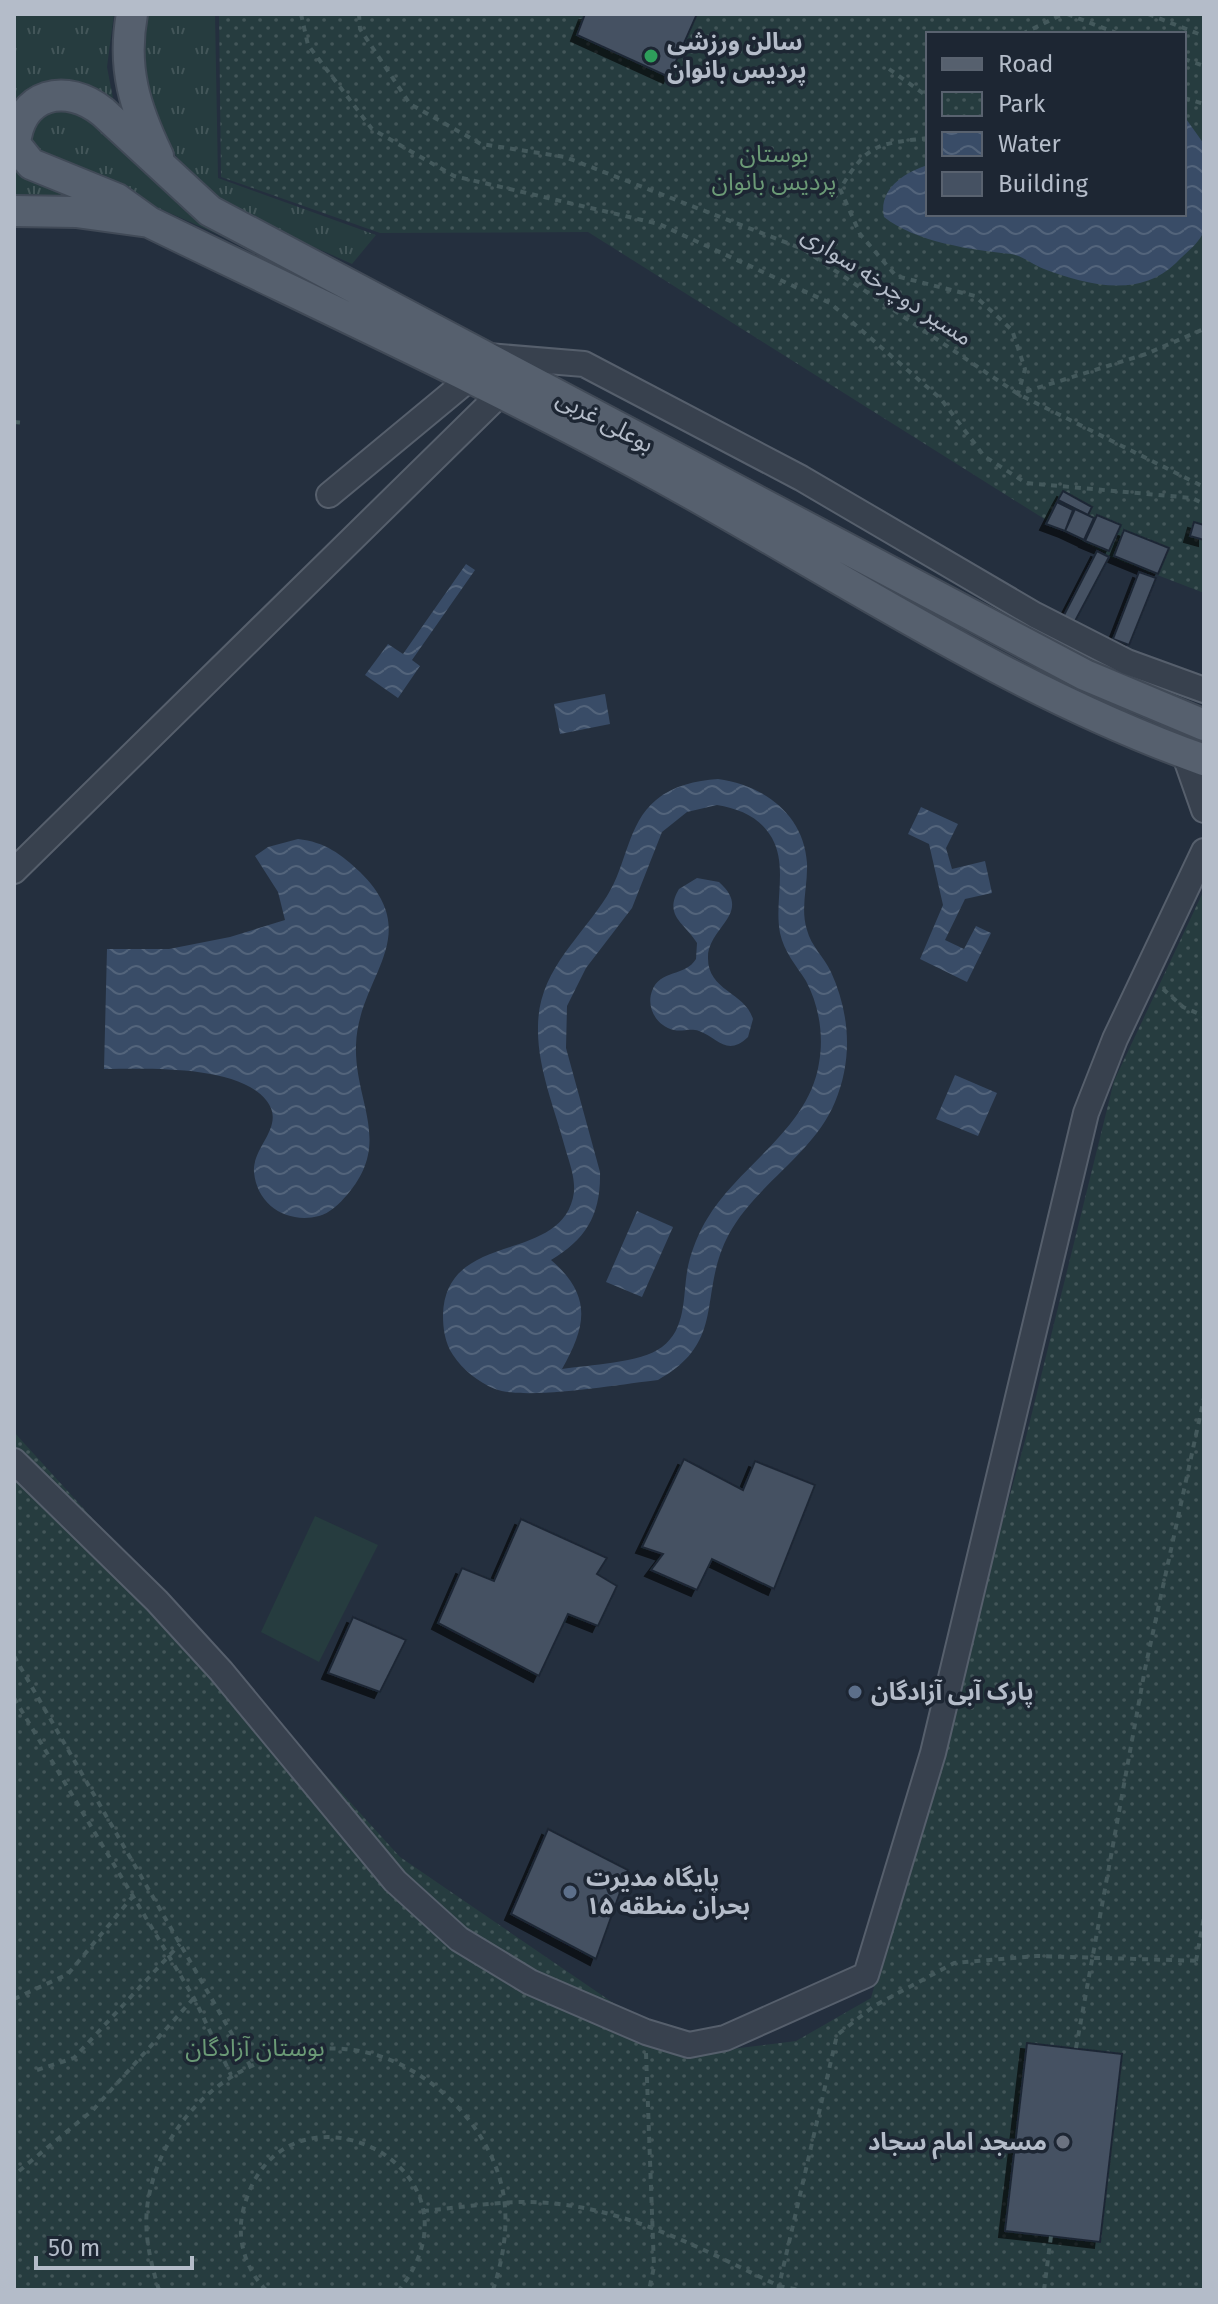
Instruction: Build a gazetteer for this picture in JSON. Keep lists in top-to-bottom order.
{
  "streets": {
    "main road": ["بوعلی غربی"],
    "path": ["مسیر دوچرخه سواری"]
  },
  "parks": ["بوستان پردیس بانوان", "بوستان آزادگان"],
  "places": [
    "سالن ورزشی پردیس بانوان",
    "پارک آبی آزادگان",
    "پایگاه مدیرت بحران منطقه ۱۵",
    "مسجد امام سجاد"
  ],
  "legend": [
    "Road",
    "Park",
    "Water",
    "Building"
  ],
  "scale_bar": "50 m"
}
